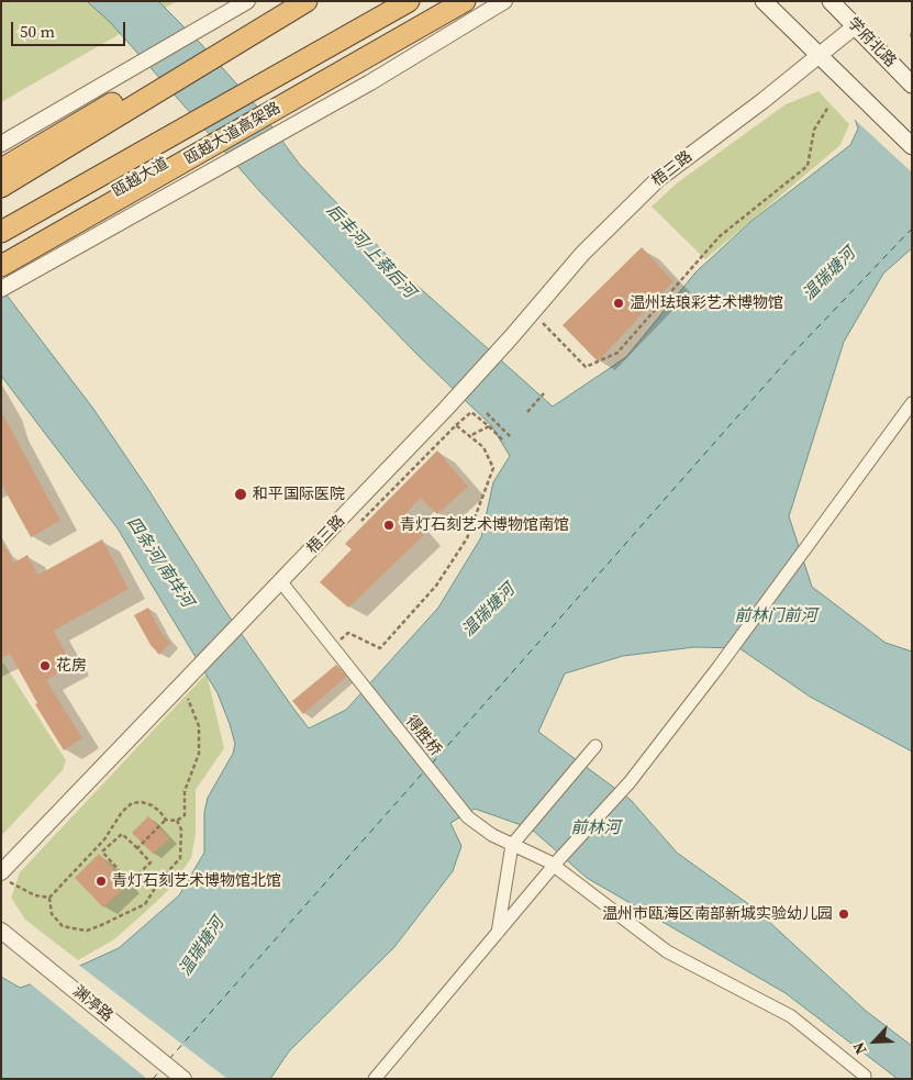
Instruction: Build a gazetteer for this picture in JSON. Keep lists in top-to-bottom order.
{
  "streets": {
    "highway": ["瓯越大道高架路", "瓯越大道"],
    "main road": ["学府北路"],
    "street": ["梧三路", "得胜桥", "渊渟路"]
  },
  "crossings": [
    ["学府北路", "梧三路"],
    ["梧三路", "得胜桥"]
  ],
  "water": [
    "后丰河/上蔡后河",
    "温瑞塘河",
    "四条河/南垟河",
    "前林门前河",
    "前林河"
  ],
  "places": [
    "温州珐琅彩艺术博物馆",
    "和平国际医院",
    "青灯石刻艺术博物馆南馆",
    "花房",
    "青灯石刻艺术博物馆北馆",
    "温州市瓯海区南部新城实验幼儿园"
  ],
  "scale_bar": "50 m",
  "north": "bottom left"
}
